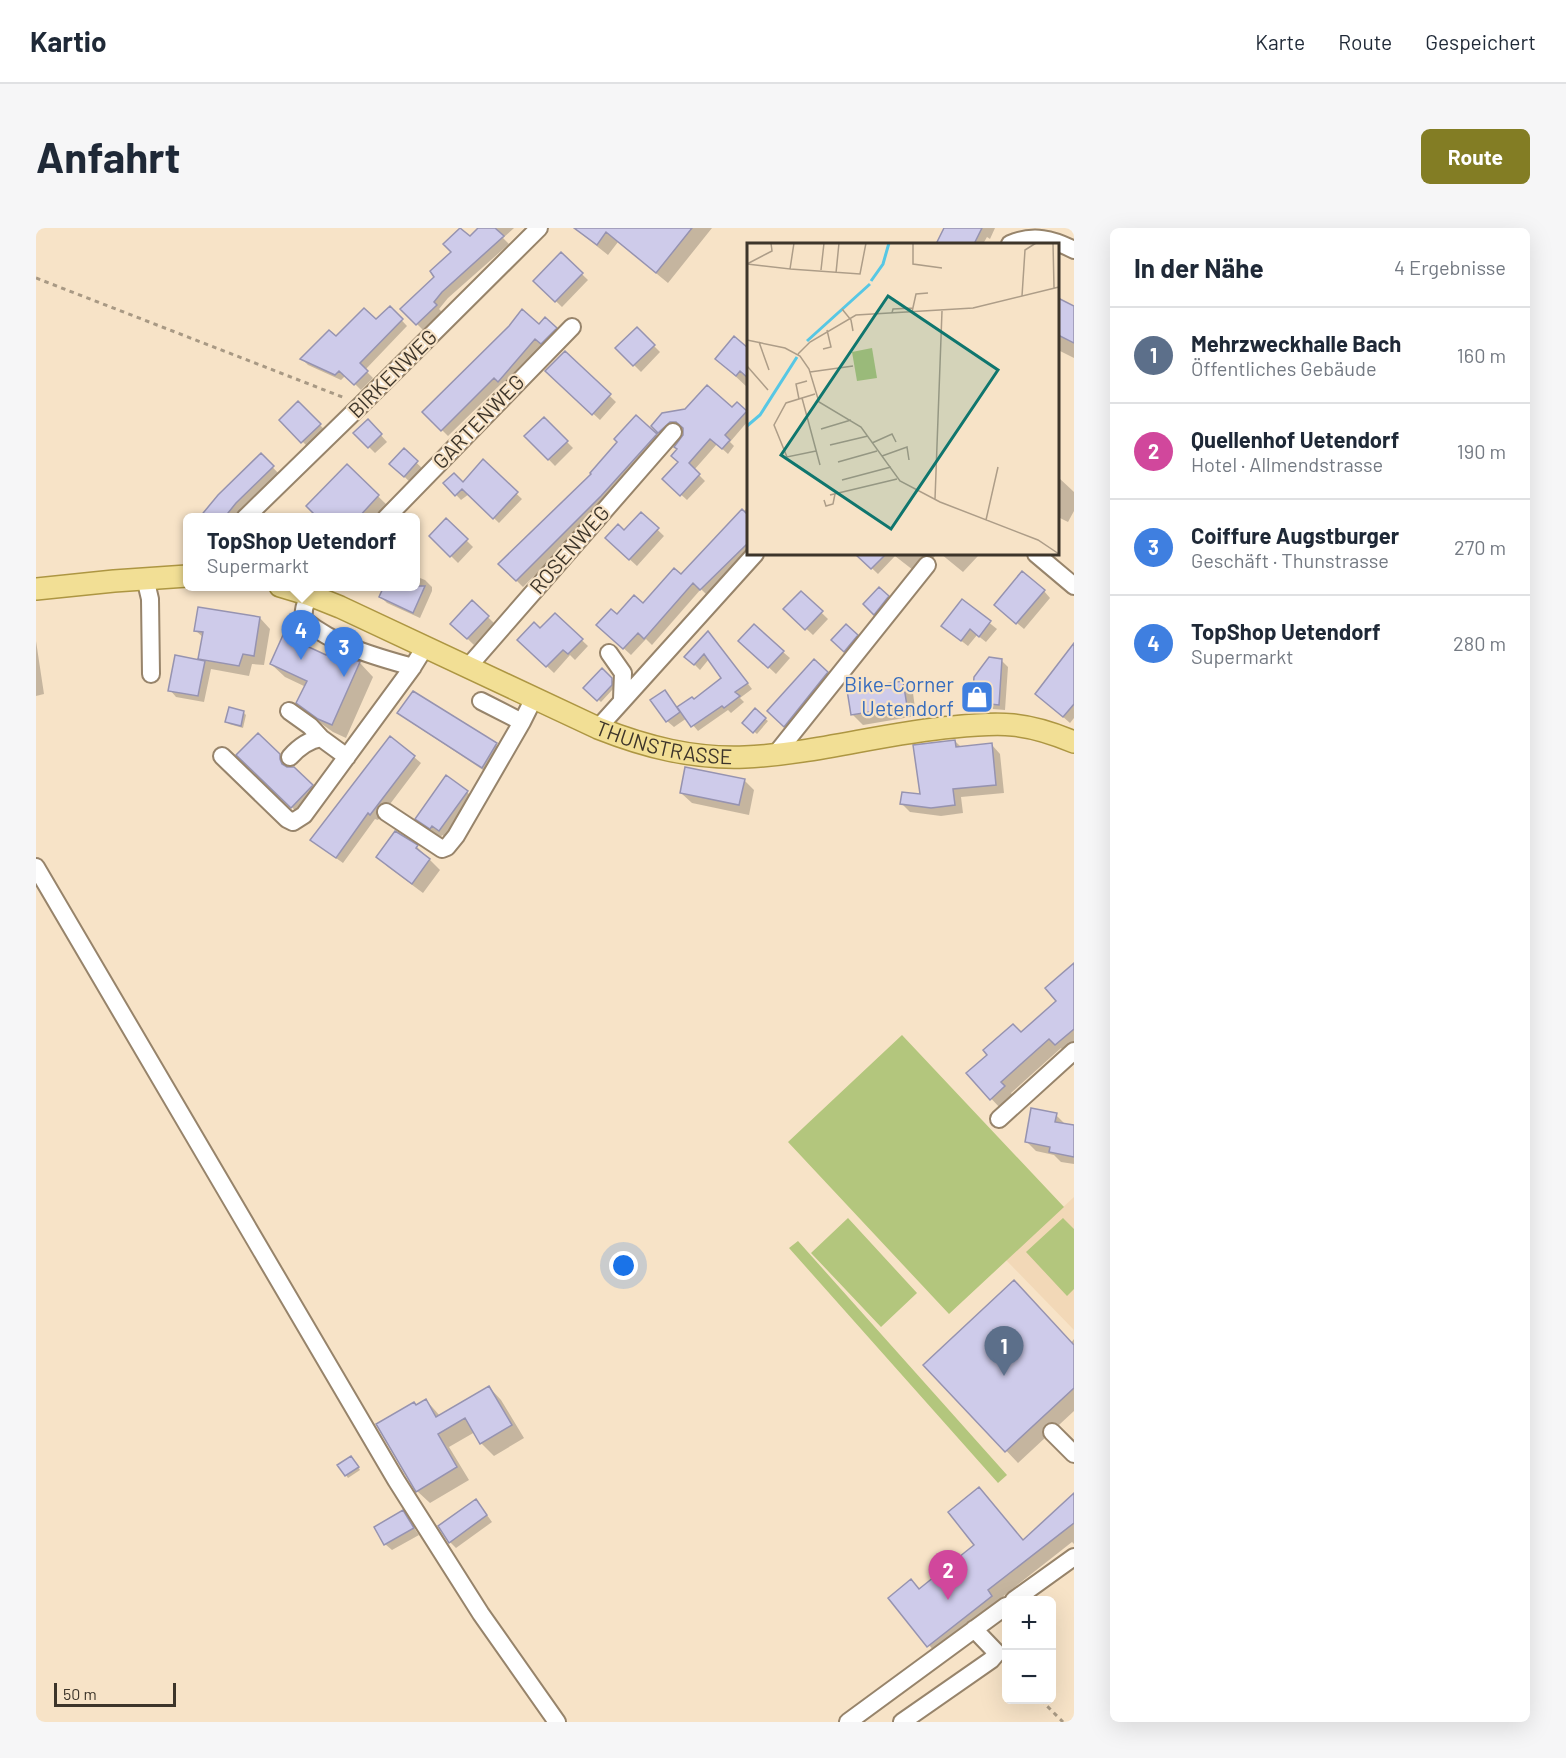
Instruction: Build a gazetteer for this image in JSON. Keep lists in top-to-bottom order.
{
  "streets": {
    "main road": ["THUNSTRASSE"],
    "street": ["BIRKENWEG", "GARTENWEG", "ROSENWEG"]
  },
  "crossings": [
    ["ROSENWEG", "THUNSTRASSE"]
  ],
  "places": {
    "shop": ["Bike-Corner Uetendorf"]
  },
  "scale_bar": "50 m",
  "page": {
    "header": "Kartio",
    "nav": ["Karte", "Route", "Gespeichert"],
    "buttons": "Route",
    "title": "Anfahrt",
    "heading": ["In der Nähe", "4 Ergebnisse"],
    "list": [
      {
        "mark": "1",
        "name": "Mehrzweckhalle Bach",
        "note": "Öffentliches Gebäude",
        "value": "160 m"
      },
      {
        "mark": "2",
        "name": "Quellenhof Uetendorf",
        "note": "Hotel · Allmendstrasse",
        "value": "190 m"
      },
      {
        "mark": "3",
        "name": "Coiffure Augstburger",
        "note": "Geschäft · Thunstrasse",
        "value": "270 m"
      },
      {
        "mark": "4",
        "name": "TopShop Uetendorf",
        "note": "Supermarkt",
        "value": "280 m"
      }
    ],
    "popup": ["TopShop Uetendorf", "Supermarkt"],
    "pins": [
      "4",
      "3",
      "1",
      "2"
    ],
    "map_buttons": ["+", "−"],
    "scale": "50 m"
  }
}
